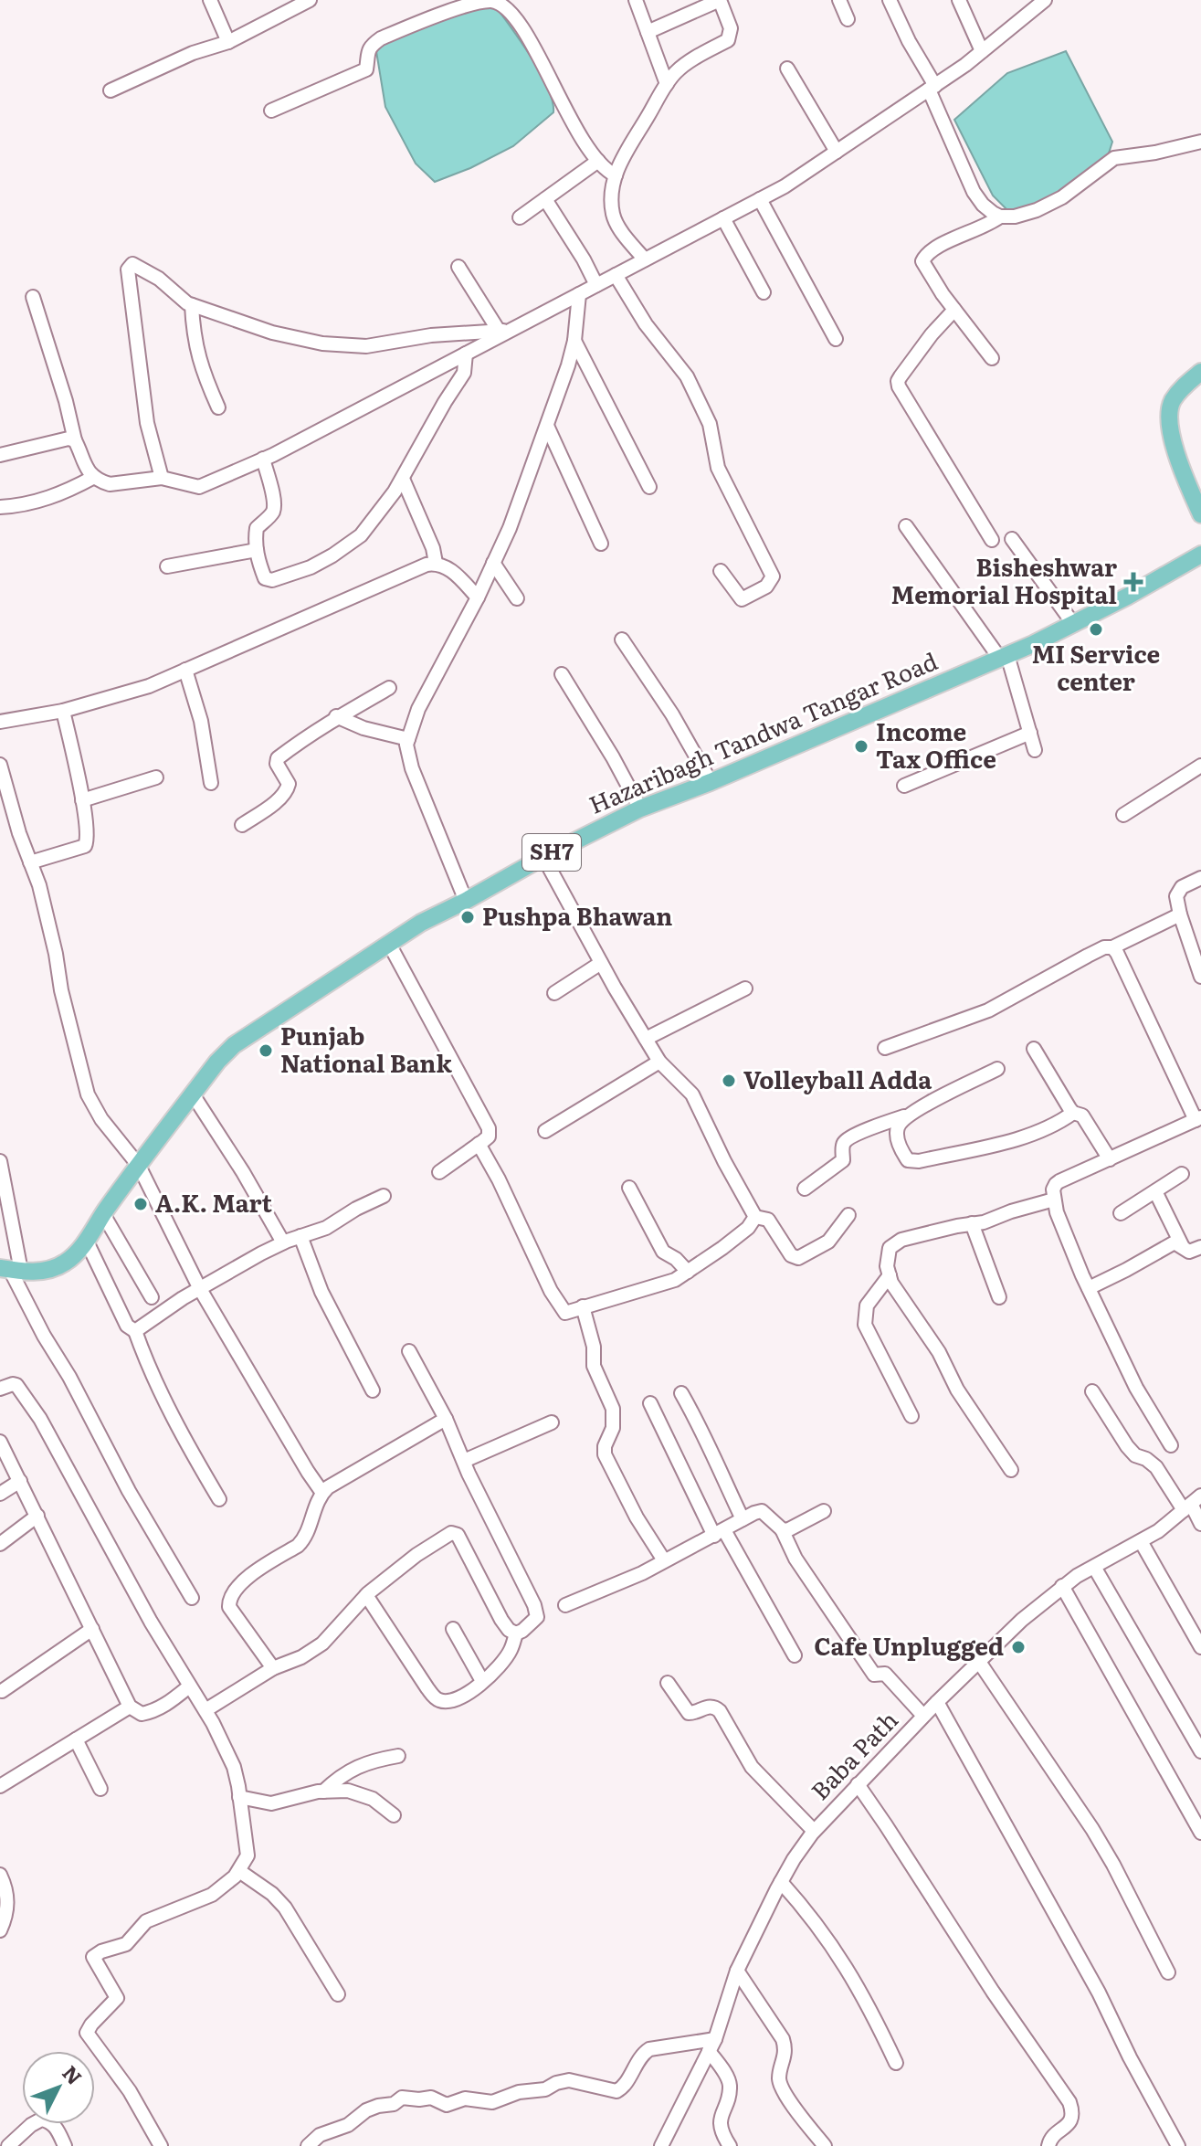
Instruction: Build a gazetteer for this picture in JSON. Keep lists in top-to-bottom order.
{
  "streets": {
    "main road": ["Hazaribagh Tandwa Tangar Road", "SH7"],
    "street": ["Baba Path"]
  },
  "places": {
    "health": ["Bisheshwar Memorial Hospital"],
    "other": [
      "MI Service center",
      "Income Tax Office",
      "Pushpa Bhawan",
      "Punjab National Bank",
      "Volleyball Adda",
      "A.K. Mart",
      "Cafe Unplugged"
    ]
  },
  "north": "top right"
}
